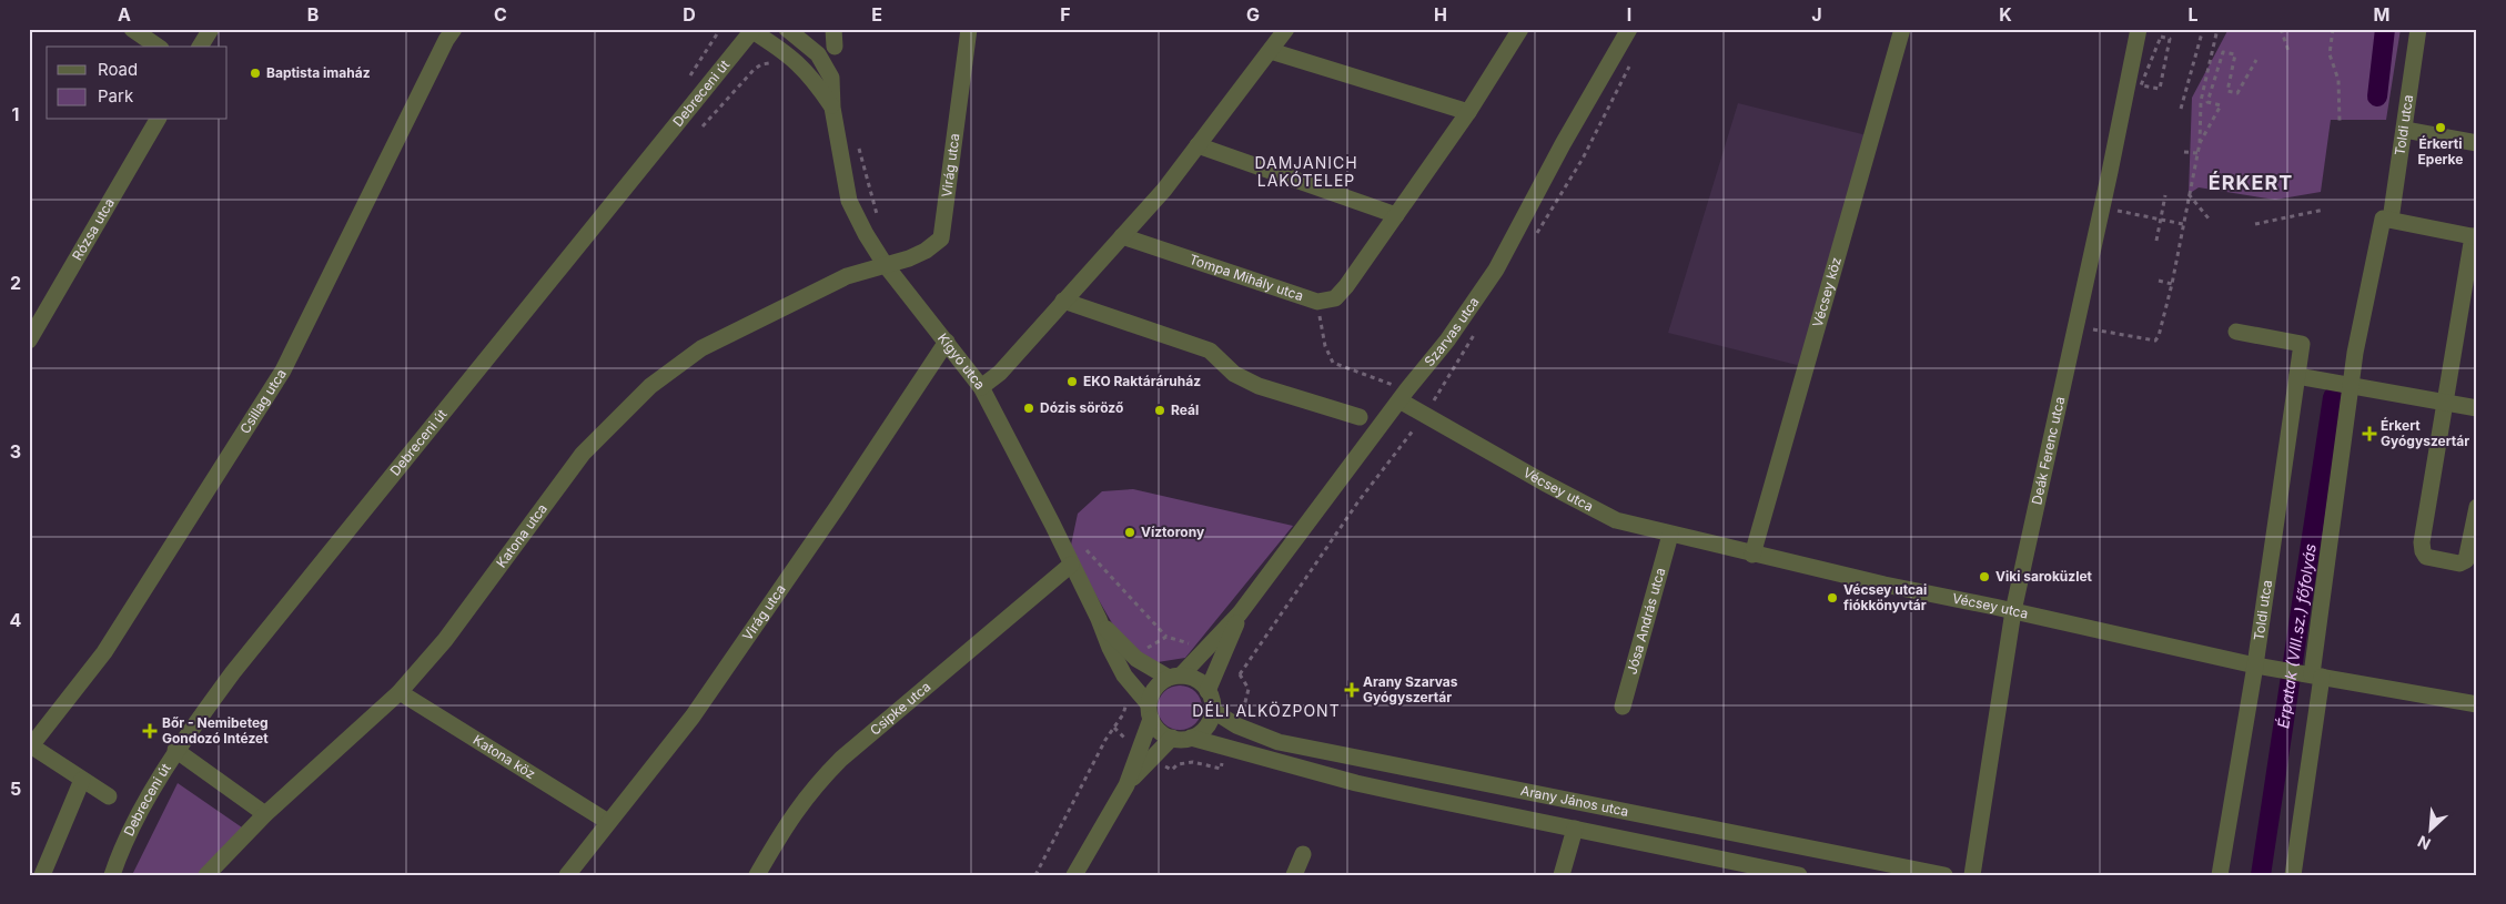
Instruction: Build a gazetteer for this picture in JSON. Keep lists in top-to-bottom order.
{
  "streets": {
    "street": [
      "Debreceni út",
      "Toldi utca",
      "Virág utca",
      "Rózsa utca",
      "Tompa Mihály utca",
      "Vécsey köz",
      "Szarvas utca",
      "Kígyó utca",
      "Csillag utca",
      "Deák Ferenc utca",
      "Vécsey utca",
      "Katona utca",
      "Jósa András utca",
      "Csipke utca",
      "Katona köz",
      "Arany János utca"
    ]
  },
  "crossings": [
    ["Debreceni út", "Kígyó utca"],
    ["Toldi utca", "Vécsey utca"],
    ["Virág utca", "Kígyó utca"],
    ["Virág utca", "Katona utca"],
    ["Virág utca", "Katona köz"],
    ["Vécsey köz", "Vécsey utca"],
    ["Szarvas utca", "Kígyó utca"],
    ["Szarvas utca", "Vécsey utca"],
    ["Szarvas utca", "Arany János utca"],
    ["Kígyó utca", "Katona utca"],
    ["Kígyó utca", "Csipke utca"],
    ["Kígyó utca", "Arany János utca"],
    ["Deák Ferenc utca", "Vécsey utca"],
    ["Vécsey utca", "Jósa András utca"],
    ["Katona utca", "Katona köz"]
  ],
  "districts": ["DAMJANICH LAKÓTELEP", "ÉRKERT", "DÉLI ALKÖZPONT"],
  "water": ["Érpatak (VIII.sz.) főfolyás"],
  "places": {
    "other": [
      "Baptista imaház",
      "Érkerti Eperke",
      "EKO Raktáráruház",
      "Dózis söröző",
      "Reál",
      "Víztorony",
      "Viki saroküzlet",
      "Vécsey utcai fiókkönyvtár"
    ],
    "health": ["Érkert Gyógyszertár", "Arany Szarvas Gyógyszertár", "Bőr - Nemibeteg Gondozó Intézet"]
  },
  "legend": ["Road", "Park"],
  "north": "bottom left",
  "grid": {
    "columns": [
      "A",
      "B",
      "C",
      "D",
      "E",
      "F",
      "G",
      "H",
      "I",
      "J",
      "K",
      "L",
      "M"
    ],
    "rows": [
      "1",
      "2",
      "3",
      "4",
      "5"
    ]
  }
}
